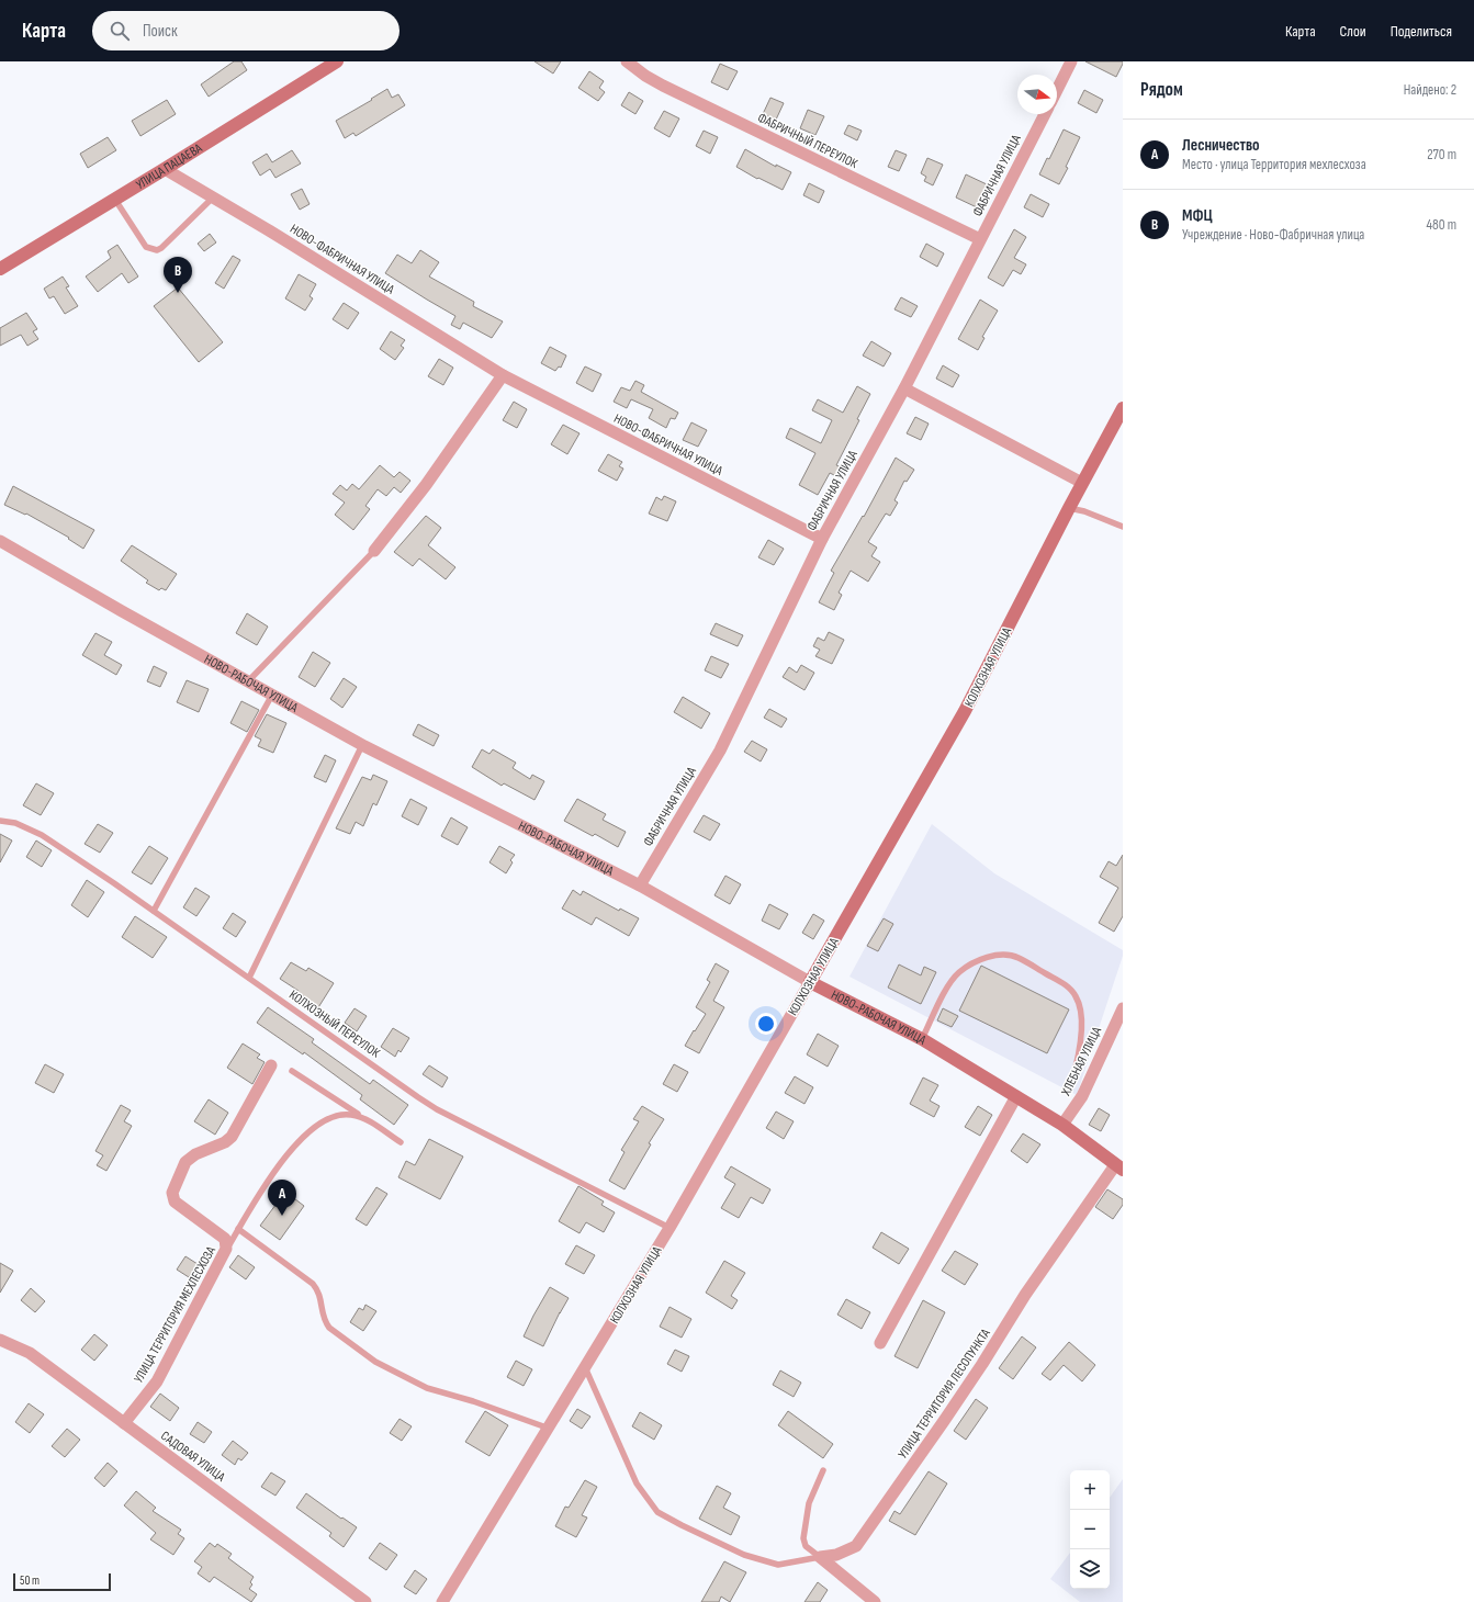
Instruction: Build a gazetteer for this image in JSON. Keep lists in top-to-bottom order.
{
  "streets": {
    "street": [
      "ФАБРИЧНЫЙ ПЕРЕУЛОК",
      "УЛИЦА ПАЦАЕВА",
      "ФАБРИЧНАЯ УЛИЦА",
      "НОВО-ФАБРИЧНАЯ УЛИЦА",
      "КОЛХОЗНАЯ УЛИЦА",
      "НОВО-РАБОЧАЯ УЛИЦА",
      "ХЛЕБНАЯ УЛИЦА",
      "УЛИЦА ТЕРРИТОРИЯ МЕХЛЕСХОЗА",
      "УЛИЦА ТЕРРИТОРИЯ ЛЕСОПУНКТА",
      "САДОВАЯ УЛИЦА"
    ],
    "lane": ["КОЛХОЗНЫЙ ПЕРЕУЛОК"]
  },
  "crossings": [
    ["ФАБРИЧНЫЙ ПЕРЕУЛОК", "ФАБРИЧНАЯ УЛИЦА"],
    ["УЛИЦА ПАЦАЕВА", "НОВО-ФАБРИЧНАЯ УЛИЦА"],
    ["ФАБРИЧНАЯ УЛИЦА", "НОВО-ФАБРИЧНАЯ УЛИЦА"],
    ["ФАБРИЧНАЯ УЛИЦА", "НОВО-РАБОЧАЯ УЛИЦА"],
    ["КОЛХОЗНАЯ УЛИЦА", "НОВО-РАБОЧАЯ УЛИЦА"],
    ["КОЛХОЗНАЯ УЛИЦА", "КОЛХОЗНЫЙ ПЕРЕУЛОК"],
    ["НОВО-РАБОЧАЯ УЛИЦА", "ХЛЕБНАЯ УЛИЦА"],
    ["НОВО-РАБОЧАЯ УЛИЦА", "УЛИЦА ТЕРРИТОРИЯ ЛЕСОПУНКТА"],
    ["УЛИЦА ТЕРРИТОРИЯ МЕХЛЕСХОЗА", "САДОВАЯ УЛИЦА"]
  ],
  "scale_bar": "50 m",
  "north": "right",
  "page": {
    "header": "Карта",
    "search": "Поиск",
    "nav": ["Карта", "Слои", "Поделиться"],
    "heading": ["Рядом", "Найдено: 2"],
    "list": [
      {
        "mark": "A",
        "name": "Лесничество",
        "note": "Место · улица Территория мехлесхоза",
        "value": "270 m"
      },
      {
        "mark": "B",
        "name": "МФЦ",
        "note": "Учреждение · Ново-Фабричная улица",
        "value": "480 m"
      }
    ],
    "pins": ["B", "A"],
    "map_buttons": ["+", "−"],
    "scale": "50 m"
  }
}
